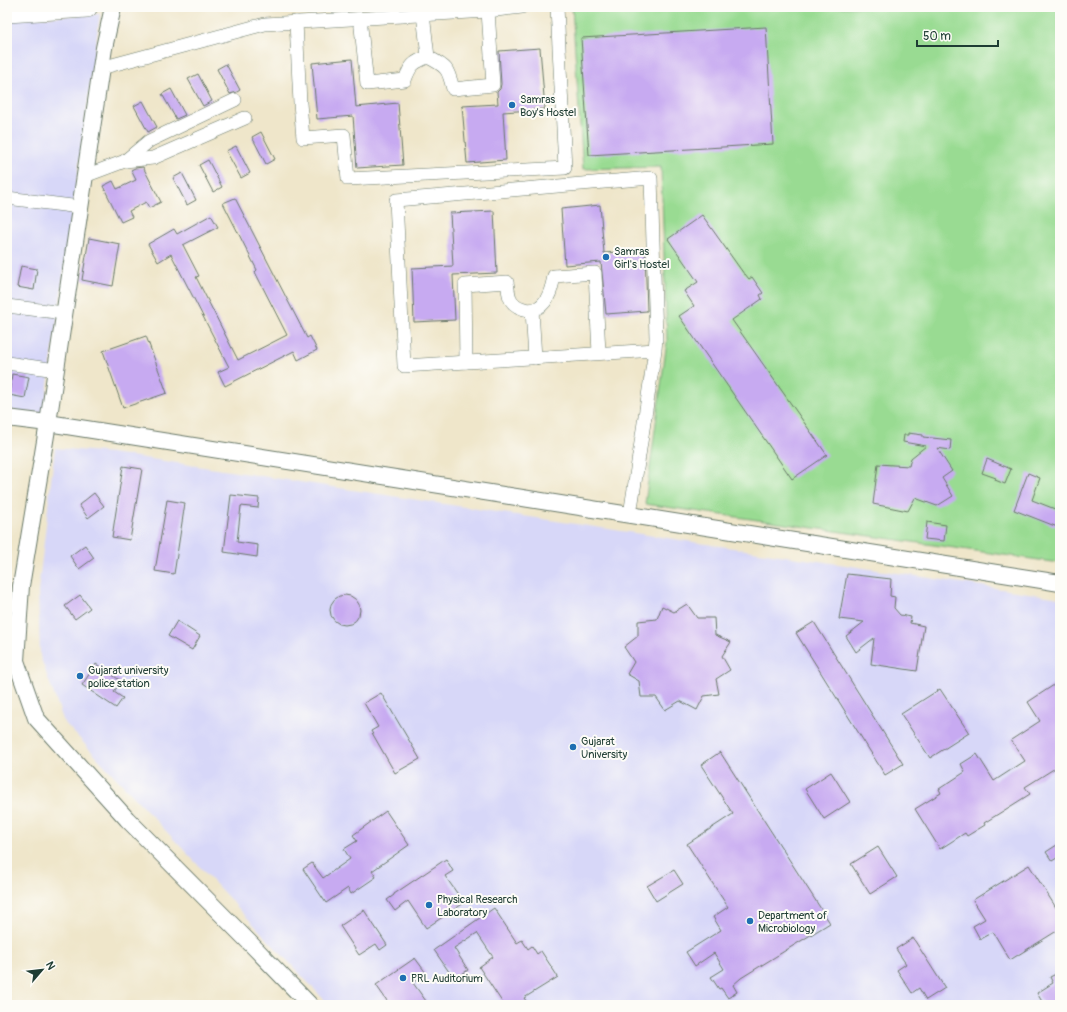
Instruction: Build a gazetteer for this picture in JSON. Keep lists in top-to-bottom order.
{
  "places": [
    "Samras Boy's Hostel",
    "Samras Girl's Hostel",
    "Gujarat university police station",
    "Gujarat University",
    "Physical Research Laboratory",
    "Department of Microbiology",
    "PRL Auditorium"
  ],
  "scale_bar": "50 m",
  "north": "top right"
}
